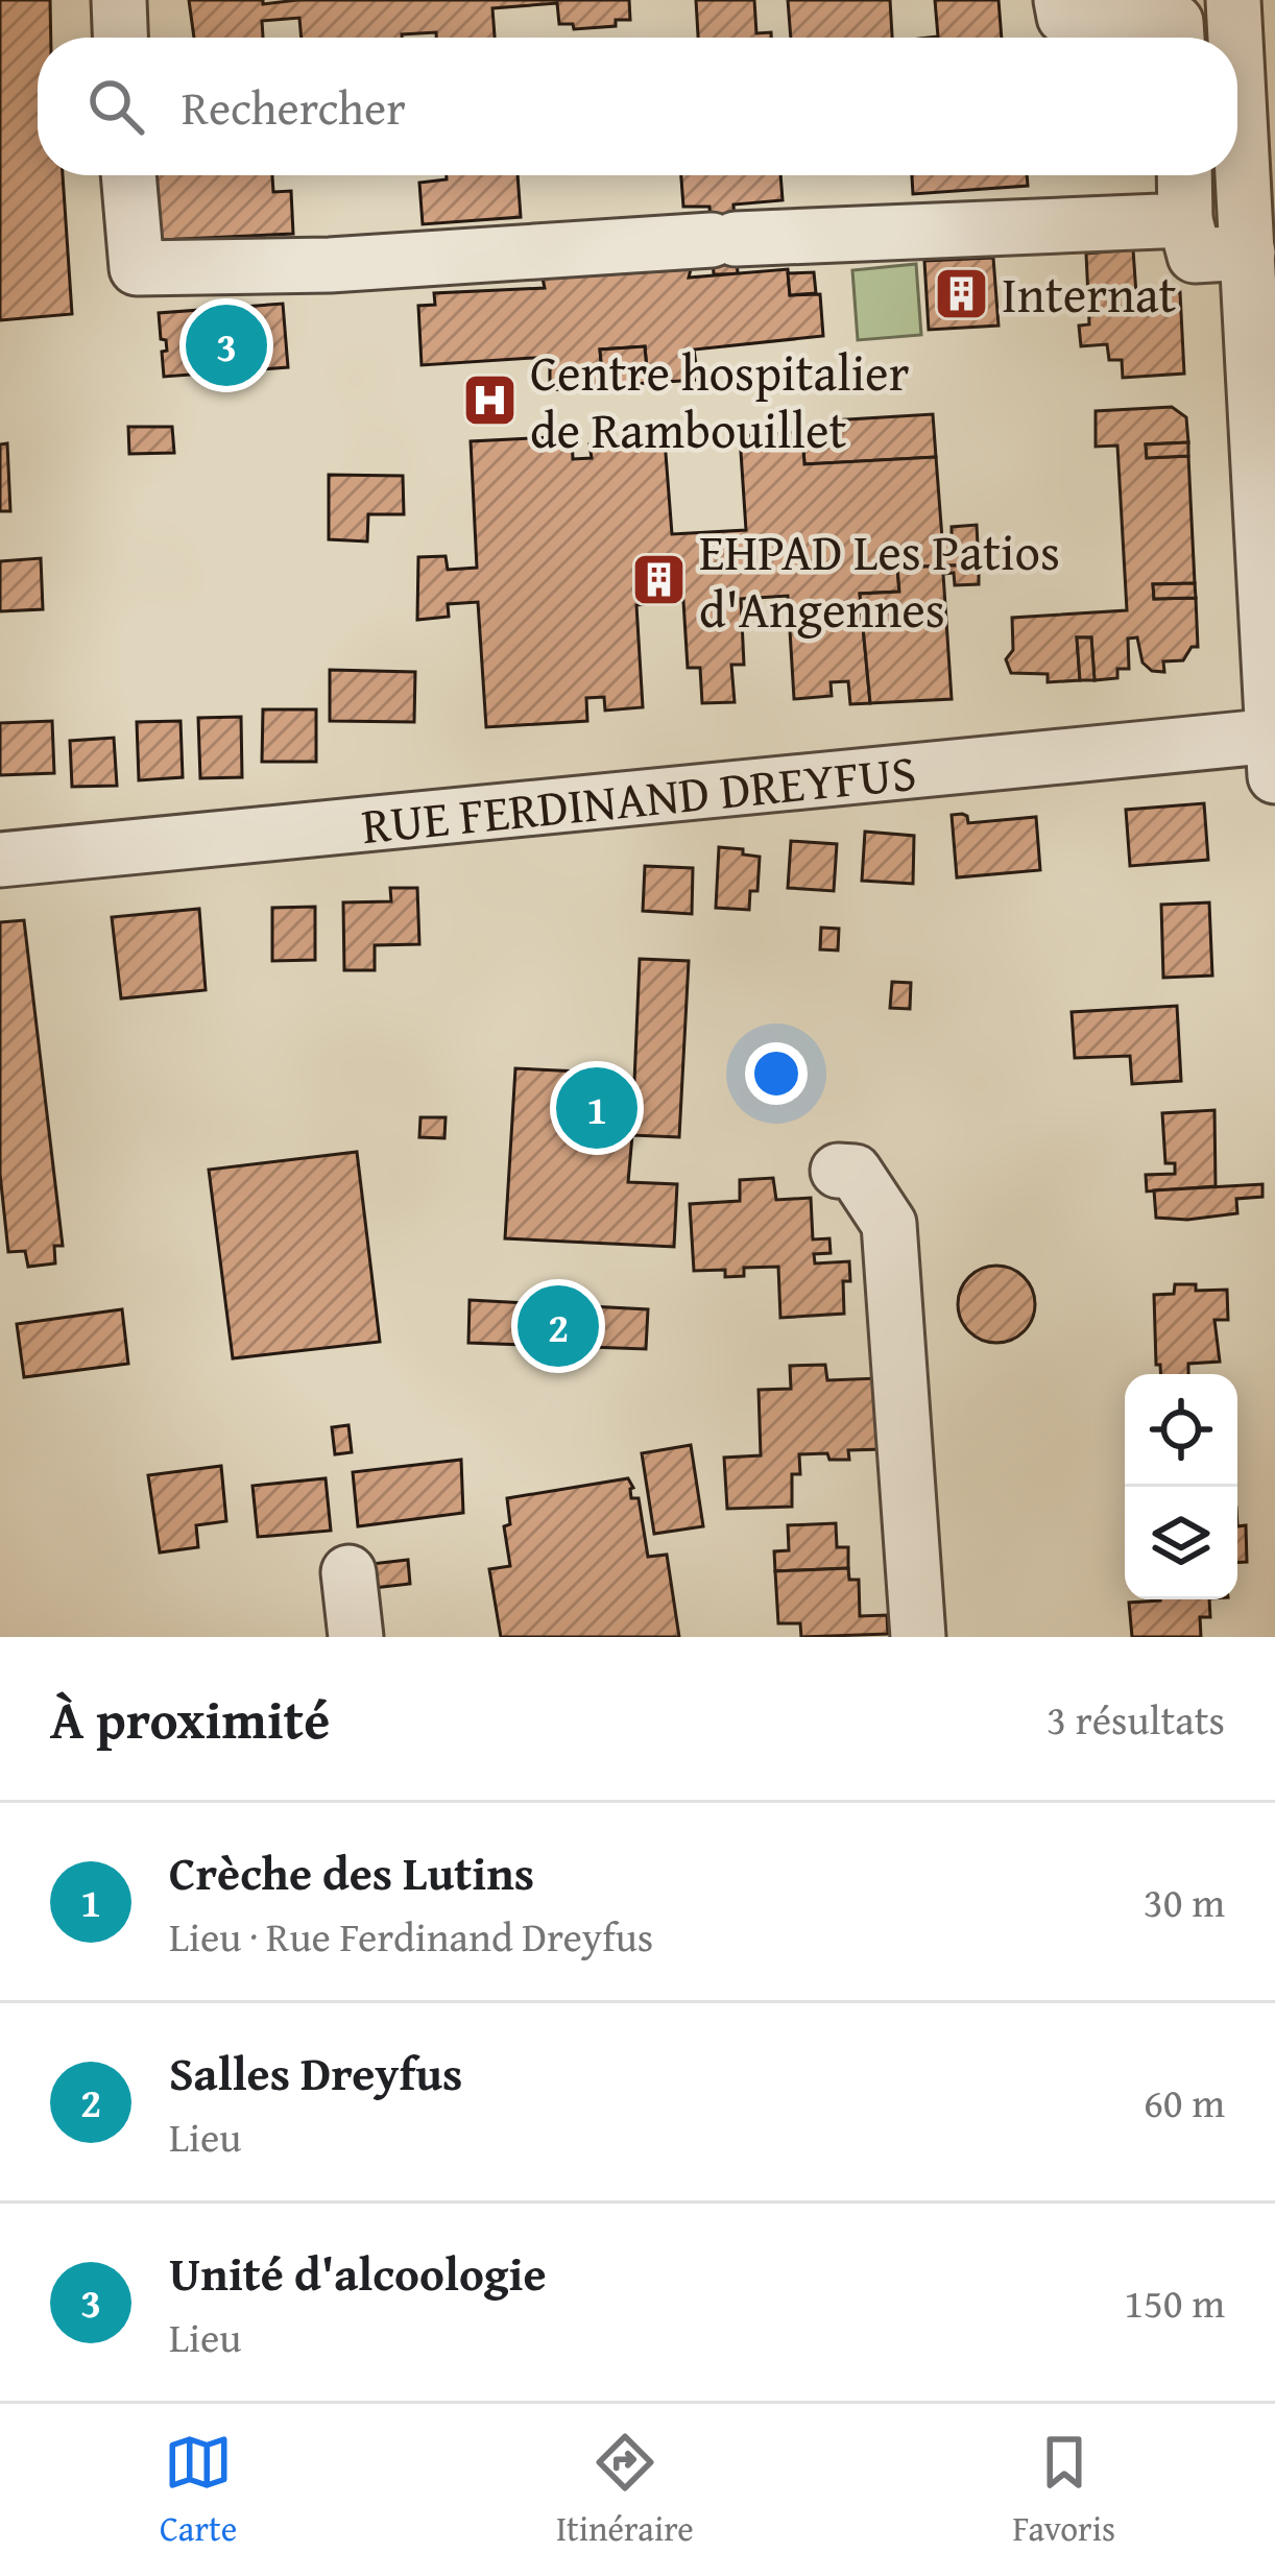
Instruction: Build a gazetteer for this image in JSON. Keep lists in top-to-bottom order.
{
  "streets": {
    "street": ["RUE FERDINAND DREYFUS"]
  },
  "places": {
    "building": ["Internat", "EHPAD Les Patios d'Angennes"],
    "hospital": ["Centre hospitalier de Rambouillet"]
  },
  "page": {
    "search": "Rechercher",
    "pins": ["3", "1", "2"],
    "heading": ["À proximité", "3 résultats"],
    "list": [
      {
        "mark": "1",
        "name": "Crèche des Lutins",
        "note": "Lieu · Rue Ferdinand Dreyfus",
        "value": "30 m"
      },
      {
        "mark": "2",
        "name": "Salles Dreyfus",
        "note": "Lieu",
        "value": "60 m"
      },
      {
        "mark": "3",
        "name": "Unité d'alcoologie",
        "note": "Lieu",
        "value": "150 m"
      }
    ],
    "nav": ["Carte", "Itinéraire", "Favoris"]
  }
}
